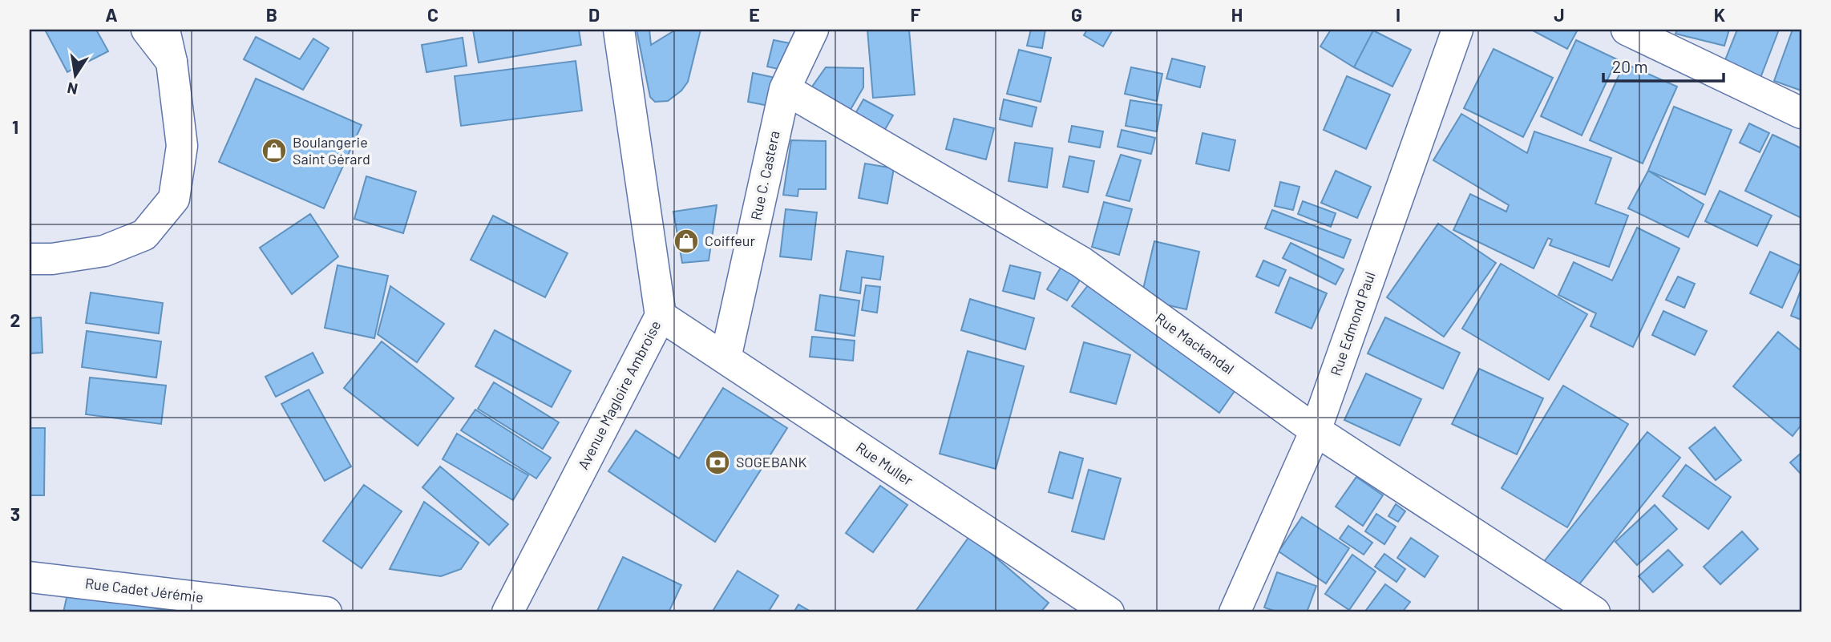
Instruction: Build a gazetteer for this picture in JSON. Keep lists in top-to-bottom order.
{
  "streets": {
    "street": [
      "Rue C. Castera",
      "Rue Edmond Paul",
      "Rue Mackandal",
      "Avenue Magloire Ambroise",
      "Rue Muller",
      "Rue Cadet Jérémie"
    ]
  },
  "crossings": [
    ["Rue C. Castera", "Rue Mackandal"],
    ["Rue C. Castera", "Rue Muller"],
    ["Rue Edmond Paul", "Rue Mackandal"],
    ["Avenue Magloire Ambroise", "Rue Muller"]
  ],
  "places": {
    "shop": ["Boulangerie Saint Gérard", "Coiffeur"],
    "bank": ["SOGEBANK"]
  },
  "scale_bar": "20 m",
  "north": "bottom",
  "grid": {
    "columns": [
      "A",
      "B",
      "C",
      "D",
      "E",
      "F",
      "G",
      "H",
      "I",
      "J",
      "K"
    ],
    "rows": ["1", "2", "3"]
  }
}
